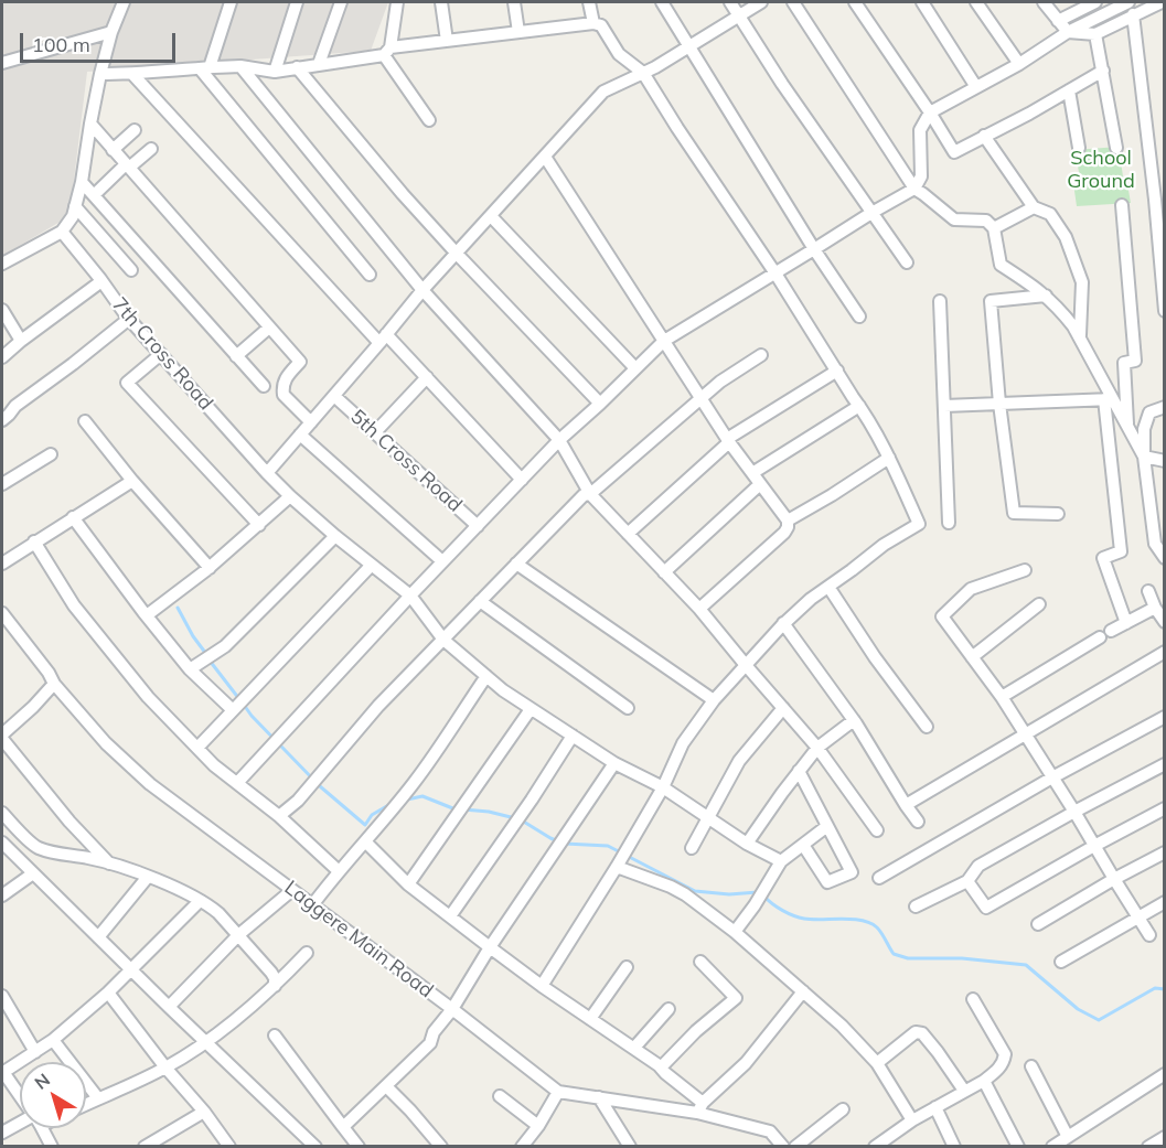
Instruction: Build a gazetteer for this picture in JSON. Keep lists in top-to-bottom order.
{
  "streets": {
    "street": ["7th Cross Road", "5th Cross Road", "Laggere Main Road"]
  },
  "parks": ["School Ground"],
  "scale_bar": "100 m",
  "north": "top left"
}
